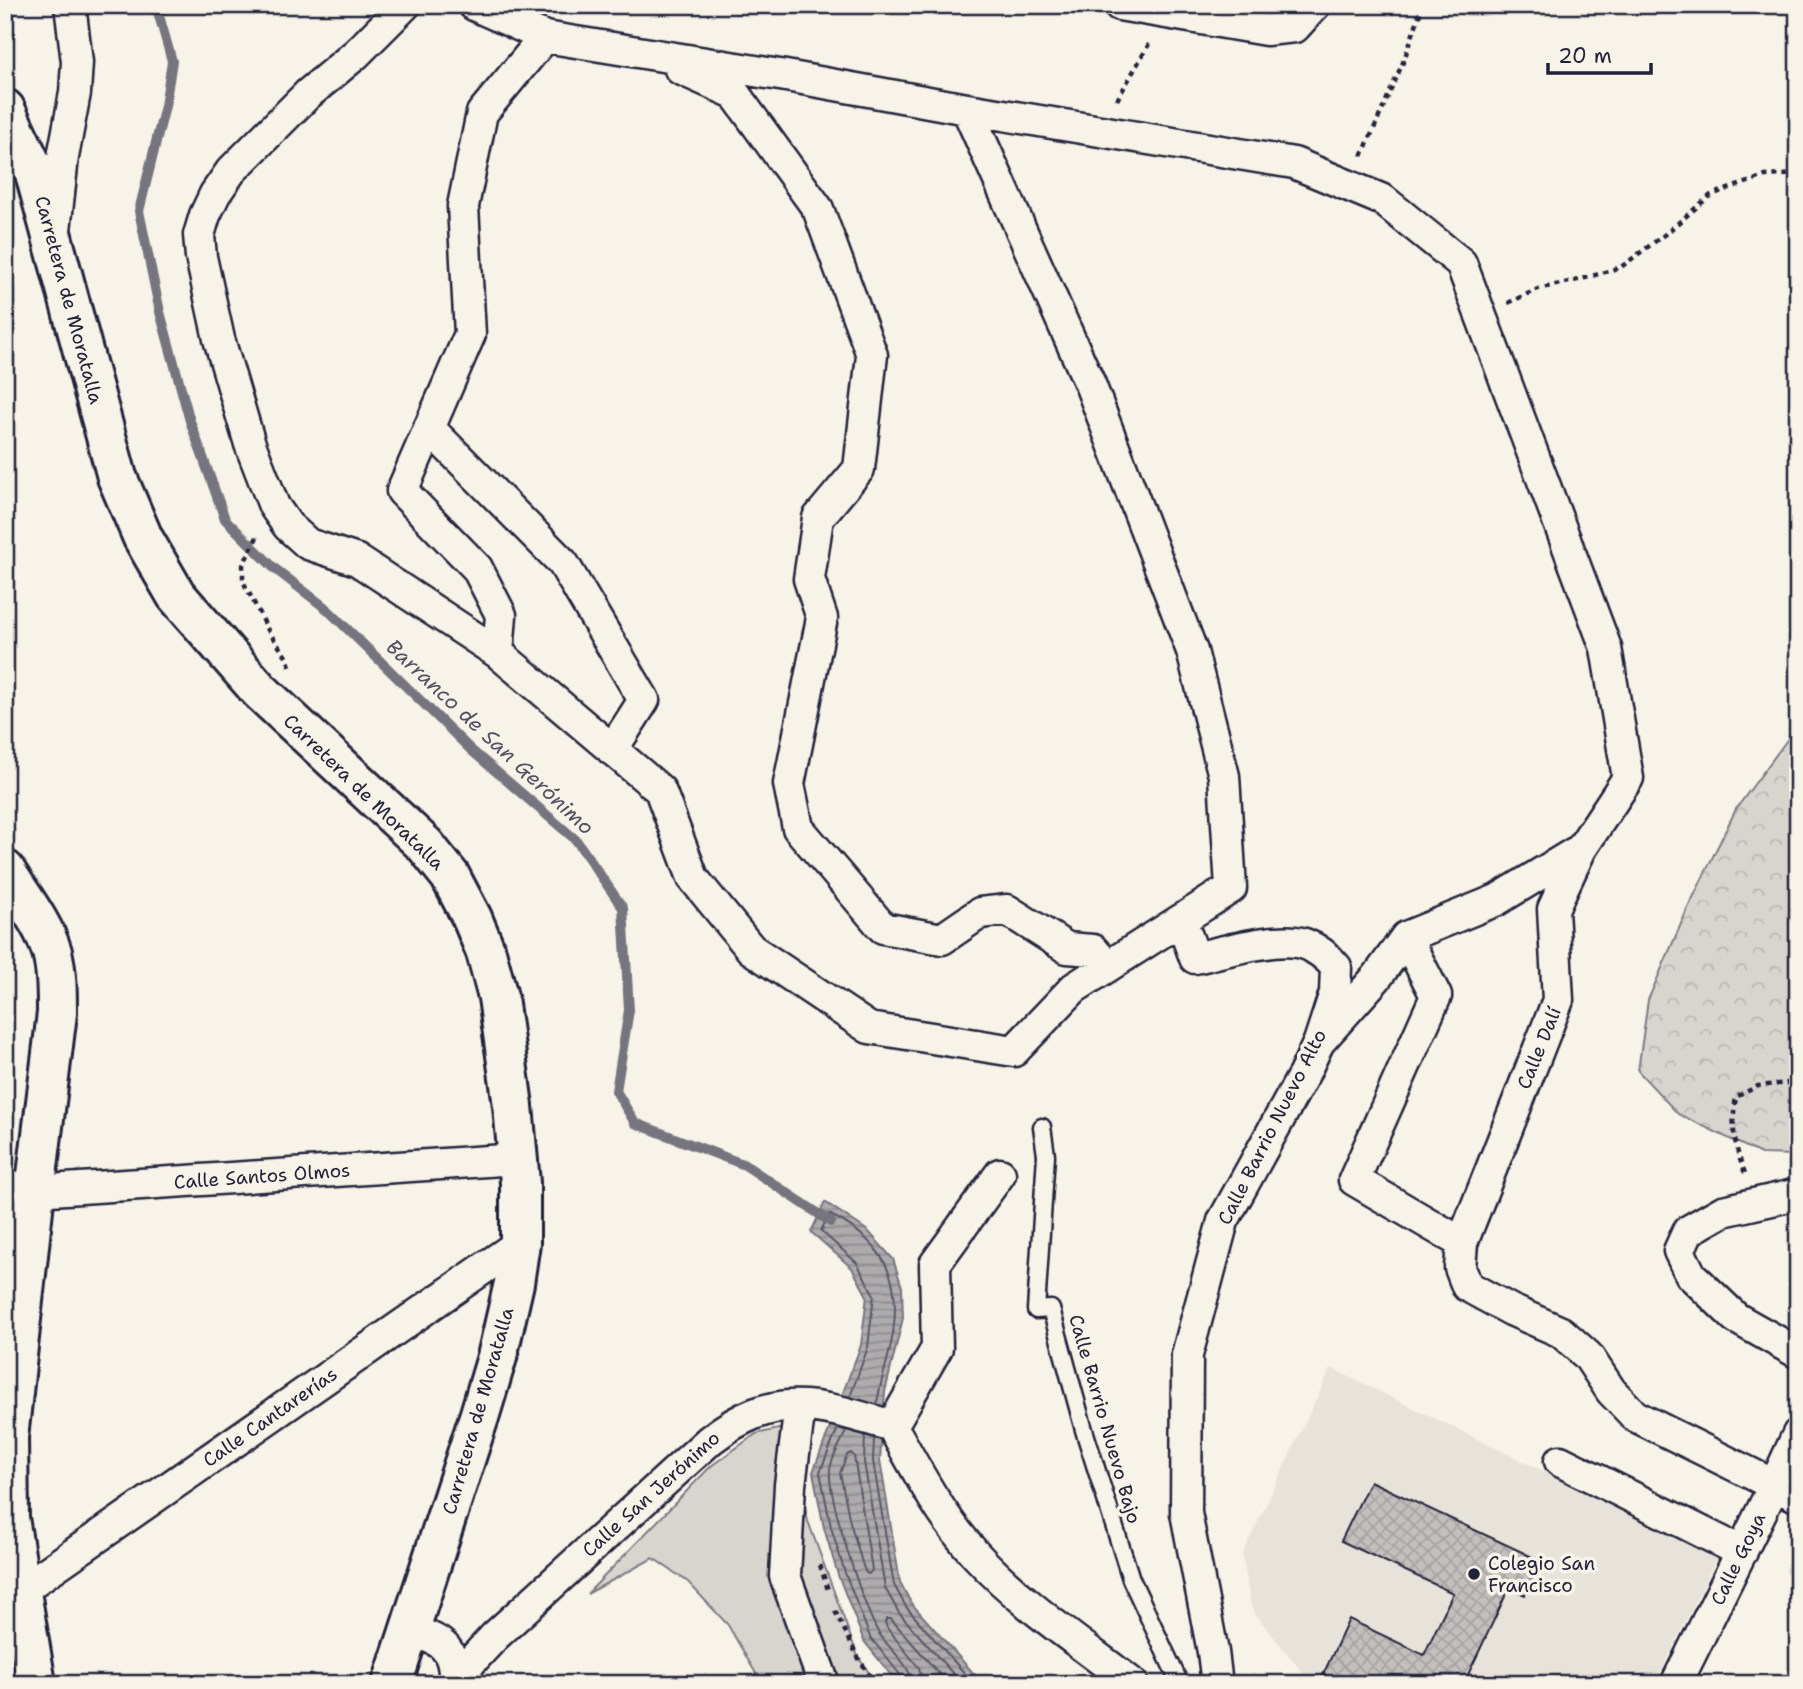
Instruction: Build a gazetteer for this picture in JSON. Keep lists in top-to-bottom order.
{
  "streets": {
    "main road": ["Carretera de Moratalla"],
    "street": [
      "Calle Dalí",
      "Calle Barrio Nuevo Alto",
      "Calle Santos Olmos",
      "Calle Cantarerías",
      "Calle San Jerónimo",
      "Calle Goya"
    ],
    "lane": ["Calle Barrio Nuevo Bajo"]
  },
  "crossings": [
    ["Carretera de Moratalla", "Calle Santos Olmos"],
    ["Carretera de Moratalla", "Calle Cantarerías"]
  ],
  "water": ["Barranco de San Gerónimo"],
  "places": ["Colegio San Francisco"],
  "scale_bar": "20 m"
}
